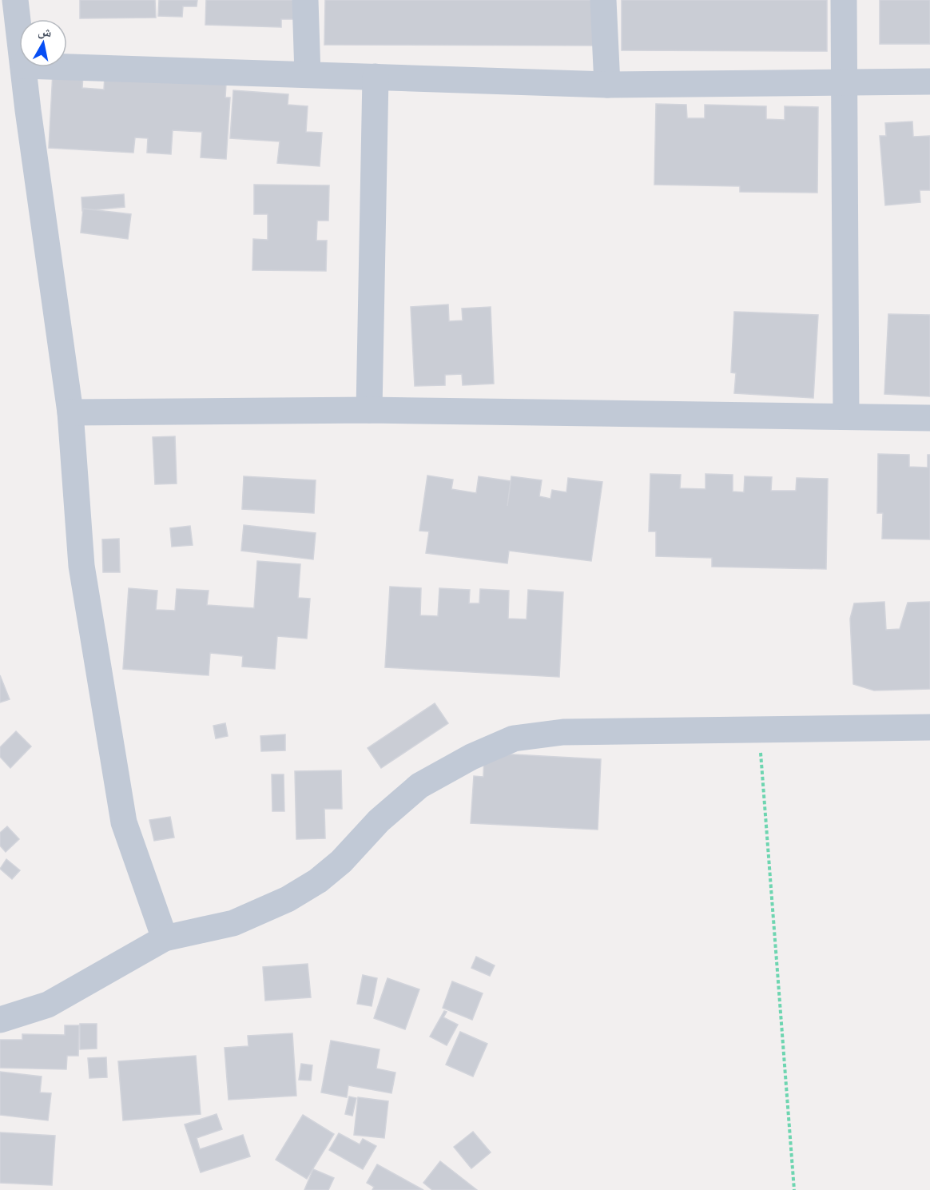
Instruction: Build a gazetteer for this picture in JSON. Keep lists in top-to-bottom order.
{
  "north": "top"
}
